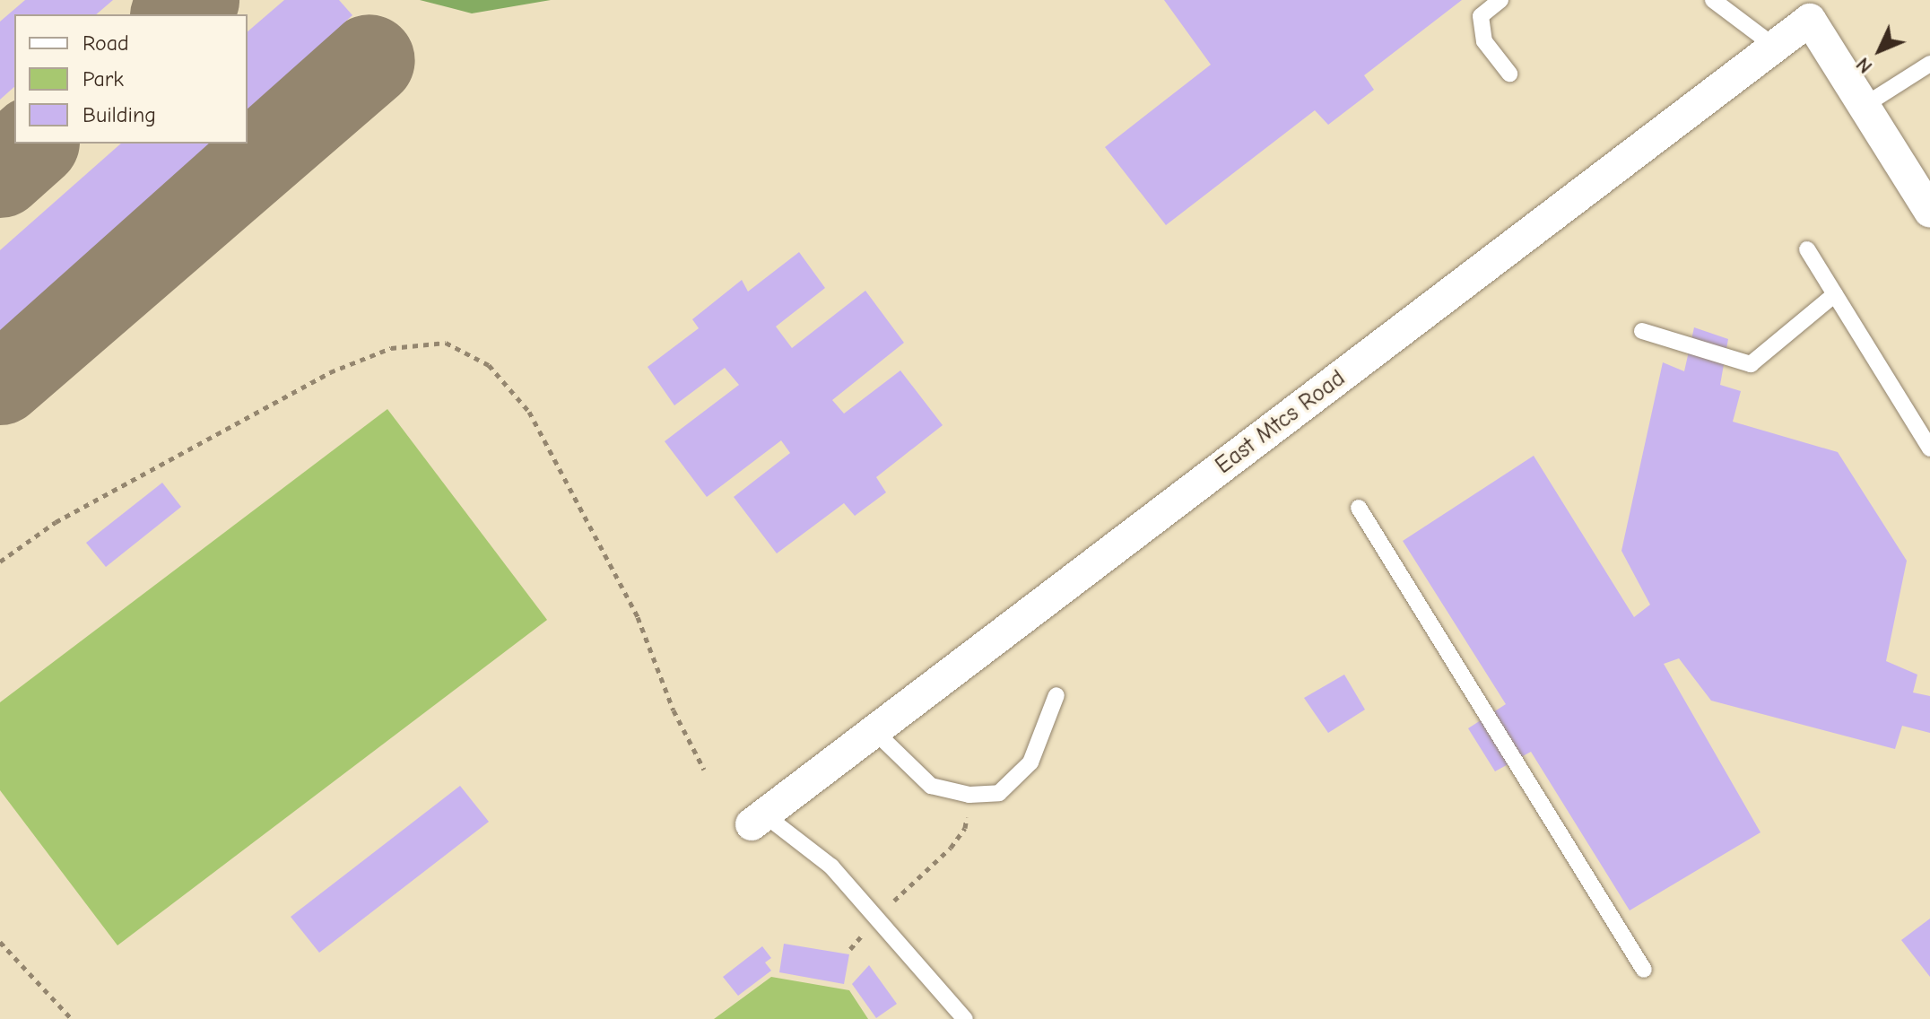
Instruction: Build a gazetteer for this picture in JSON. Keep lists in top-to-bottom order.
{
  "streets": {
    "street": ["East Mtcs Road"]
  },
  "legend": ["Road", "Park", "Building"],
  "north": "bottom left"
}
